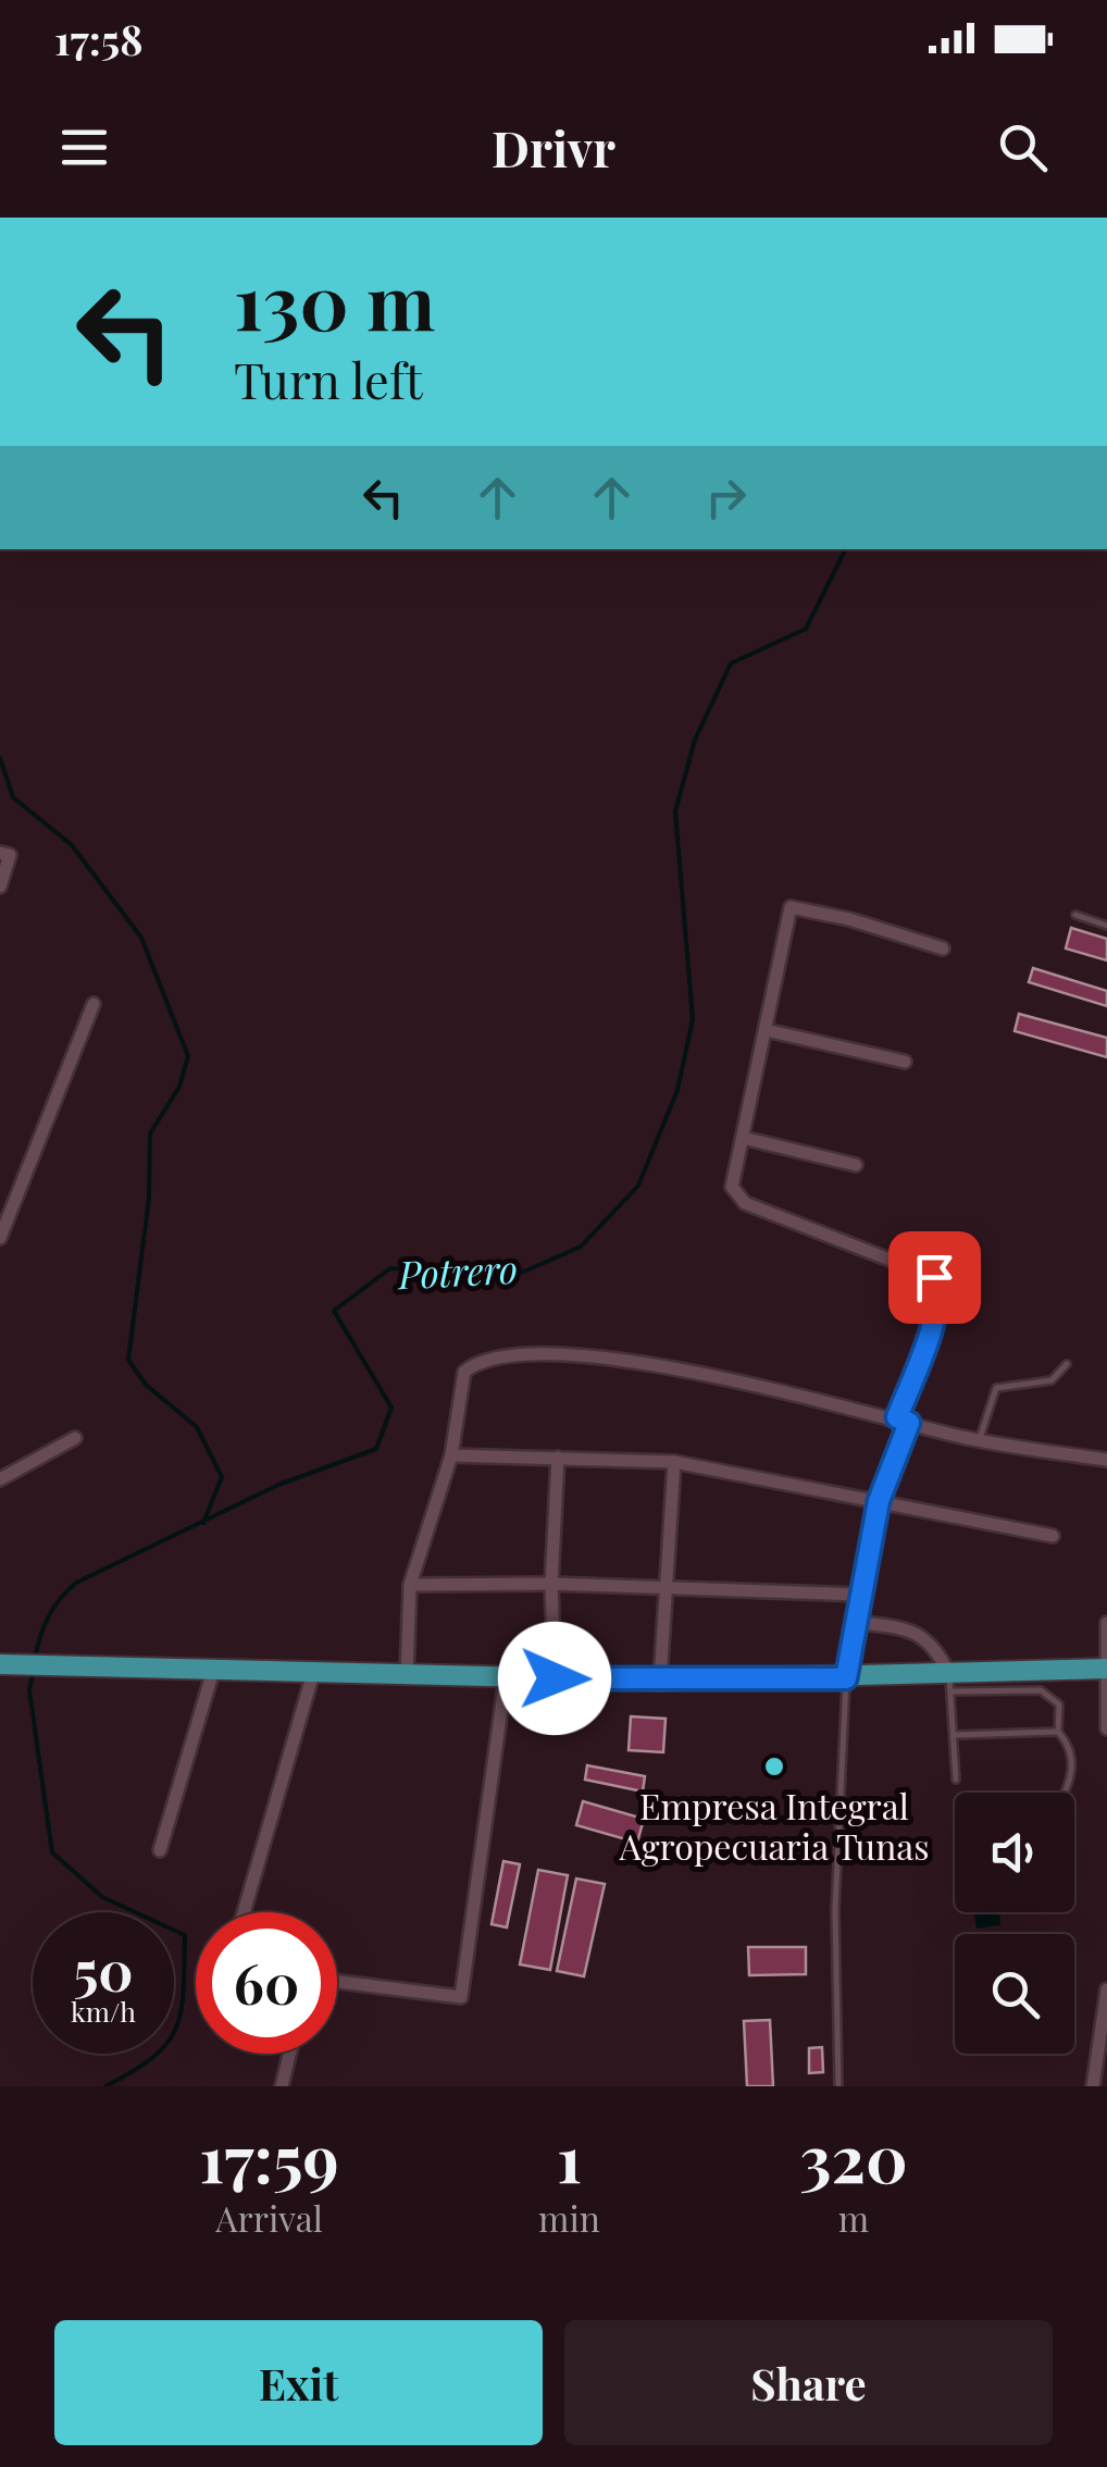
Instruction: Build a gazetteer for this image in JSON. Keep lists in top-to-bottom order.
{
  "water": ["Potrero"],
  "places": ["Empresa Integral Agropecuaria Tunas"],
  "page": {
    "status": "17:58",
    "header": "Drivr",
    "turn": ["130 m", "Turn left"],
    "speed": "50 km/h",
    "limit": "60",
    "eta": [
      "17:59",
      "Arrival",
      "1",
      "min",
      "320",
      "m"
    ],
    "buttons": ["Exit", "Share"]
  }
}
